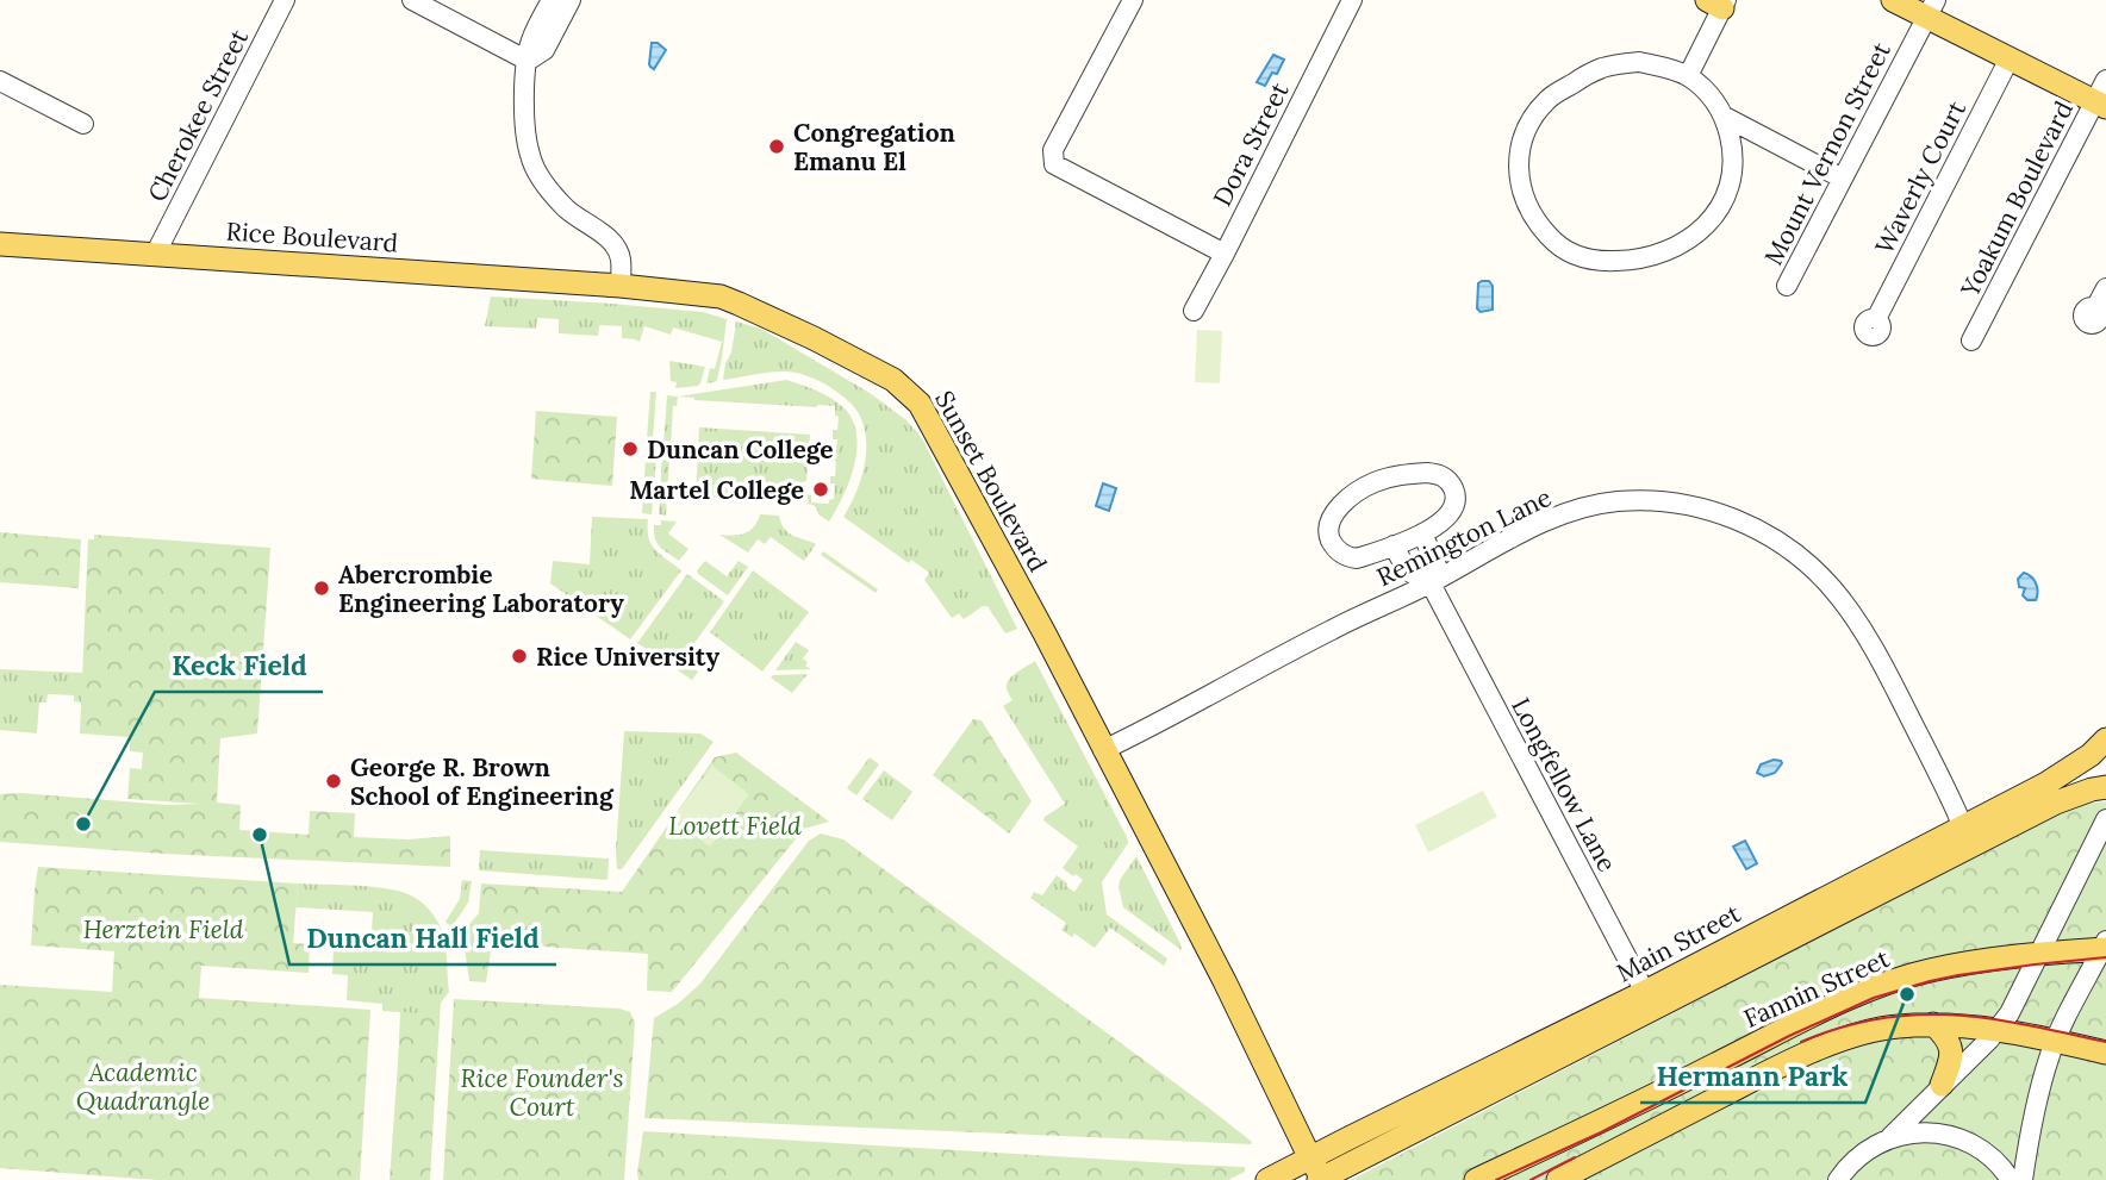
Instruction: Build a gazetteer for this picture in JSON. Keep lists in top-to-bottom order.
{
  "streets": {
    "main road": [
      "Rice Boulevard",
      "Sunset Boulevard",
      "Main Street",
      "Fannin Street"
    ],
    "street": [
      "Cherokee Street",
      "Dora Street",
      "Mount Vernon Street",
      "Waverly Court",
      "Yoakum Boulevard",
      "Remington Lane",
      "Longfellow Lane"
    ]
  },
  "crossings": [
    ["Cherokee Street", "Rice Boulevard"],
    ["Rice Boulevard", "Sunset Boulevard"],
    ["Sunset Boulevard", "Remington Lane"],
    ["Sunset Boulevard", "Main Street"],
    ["Remington Lane", "Longfellow Lane"],
    ["Remington Lane", "Main Street"],
    ["Longfellow Lane", "Main Street"]
  ],
  "parks": [
    "Lovett Field",
    "Herztein Field",
    "Academic Quadrangle",
    "Rice Founder's Court"
  ],
  "places": [
    "Congregation Emanu El",
    "Duncan College",
    "Martel College",
    "Abercrombie Engineering Laboratory",
    "Rice University",
    "George R. Brown School of Engineering",
    "Keck Field",
    "Duncan Hall Field",
    "Hermann Park"
  ]
}
